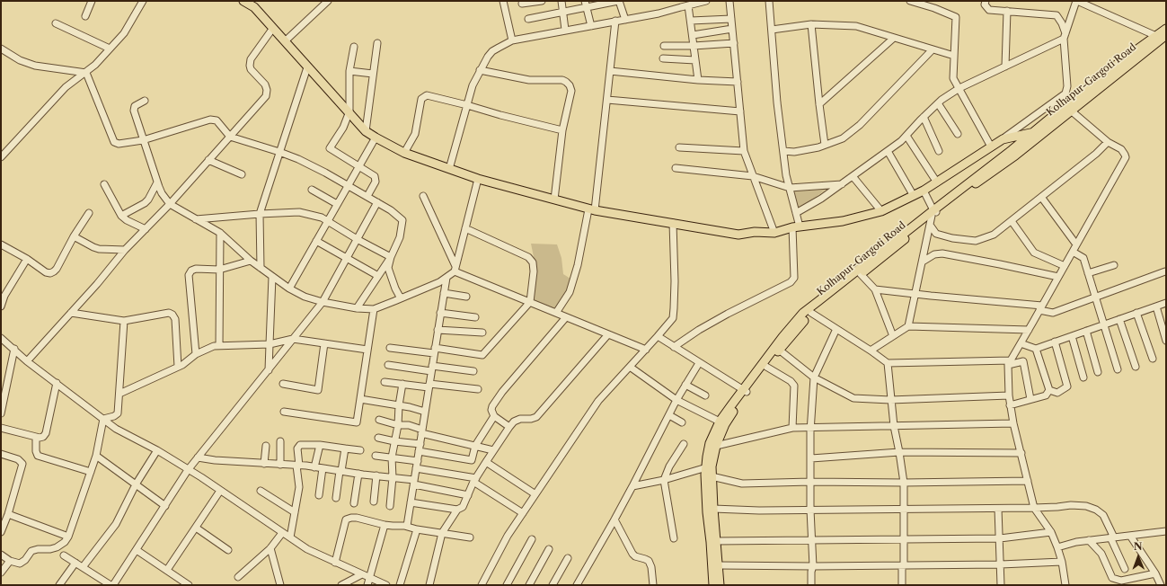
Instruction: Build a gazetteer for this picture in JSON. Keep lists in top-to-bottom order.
{
  "streets": {
    "main road": ["Kolhapur-Gargoti Road"]
  },
  "north": "top"
}
